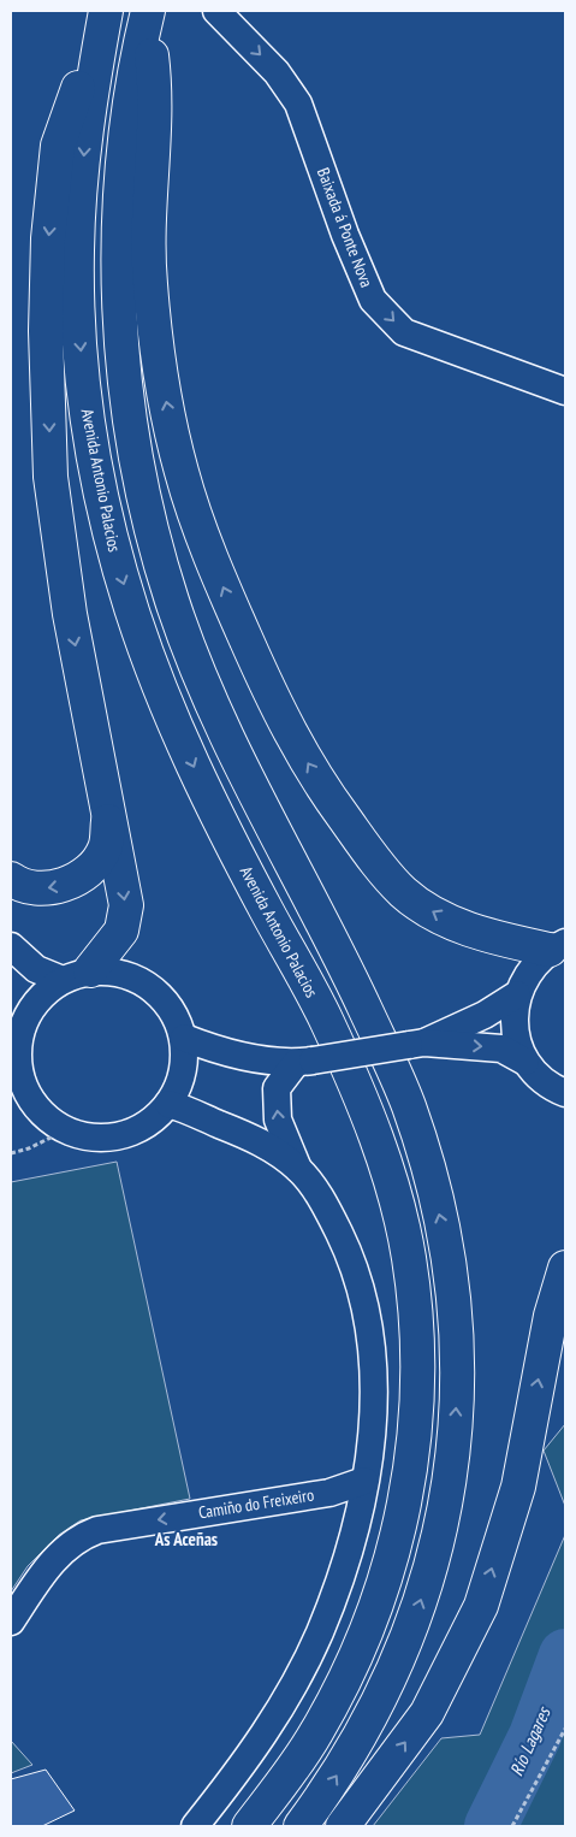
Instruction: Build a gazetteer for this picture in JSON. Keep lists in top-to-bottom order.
{
  "streets": {
    "main road": ["Avenida Antonio Palacios"],
    "street": ["Baixada á Ponte Nova", "Camiño do Freixeiro"]
  },
  "one_way": ["Baixada á Ponte Nova", "Camiño do Freixeiro"],
  "districts": ["As Aceñas"],
  "water": ["Río Lagares"]
}
